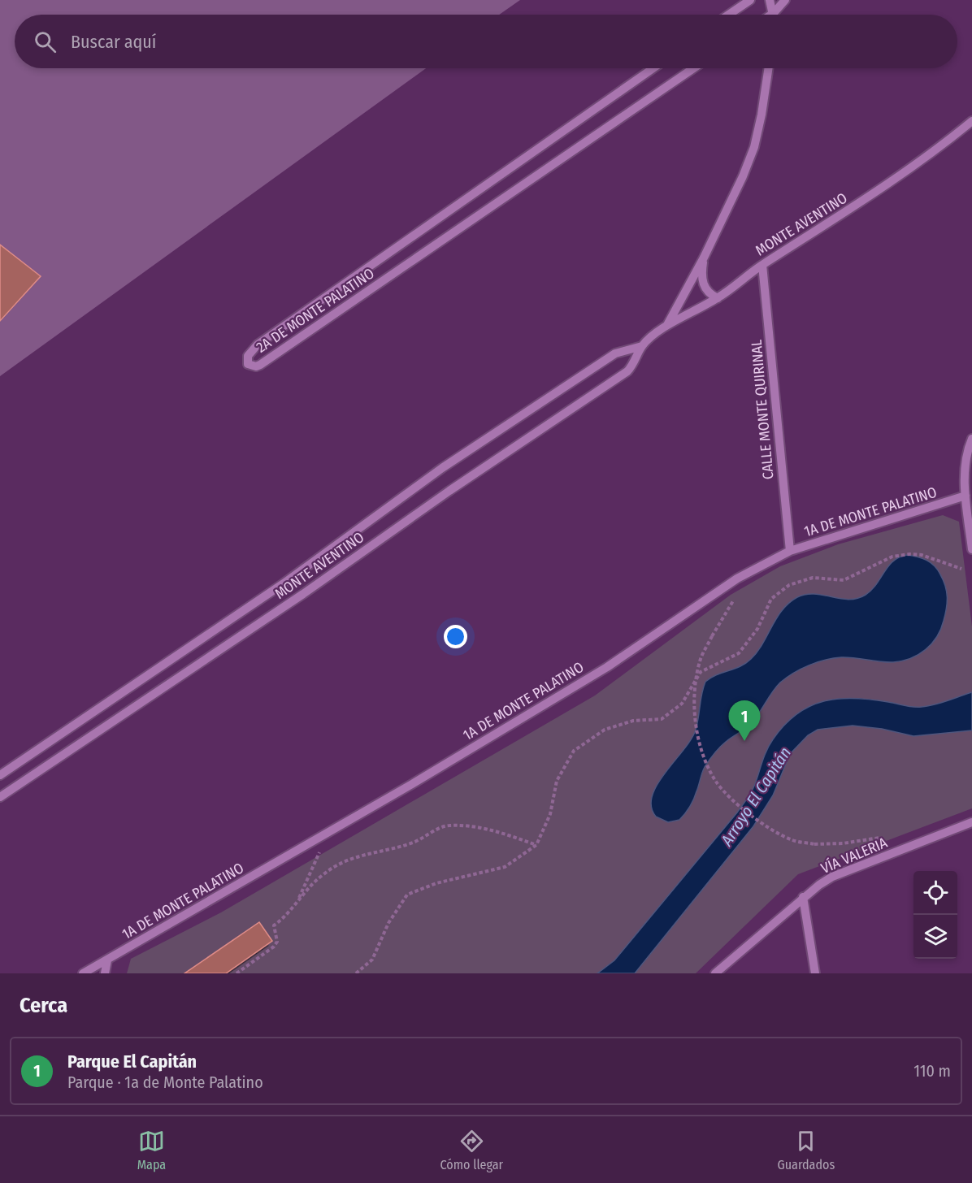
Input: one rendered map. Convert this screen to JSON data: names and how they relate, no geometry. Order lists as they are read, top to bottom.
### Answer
{
  "streets": {
    "street": [
      "MONTE AVENTINO",
      "2A DE MONTE PALATINO",
      "CALLE MONTE QUIRINAL",
      "1A DE MONTE PALATINO",
      "VÍA VALERIA"
    ]
  },
  "crossings": [
    ["MONTE AVENTINO", "CALLE MONTE QUIRINAL"],
    ["CALLE MONTE QUIRINAL", "1A DE MONTE PALATINO"]
  ],
  "water": ["Arroyo El Capitán"],
  "page": {
    "search": "Buscar aquí",
    "pins": "1",
    "heading": "Cerca",
    "list": [
      {
        "mark": "1",
        "name": "Parque El Capitán",
        "note": "Parque · 1a de Monte Palatino",
        "value": "110 m"
      }
    ],
    "nav": ["Mapa", "Cómo llegar", "Guardados"]
  }
}
